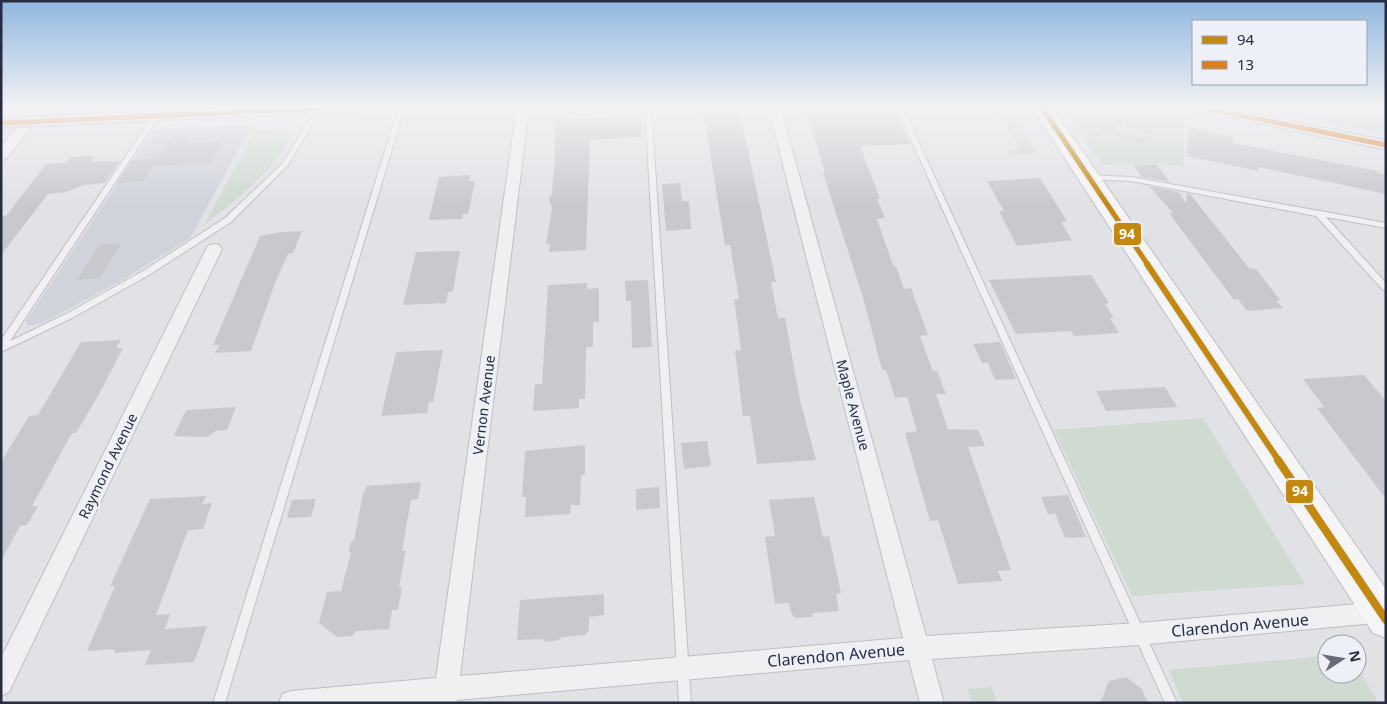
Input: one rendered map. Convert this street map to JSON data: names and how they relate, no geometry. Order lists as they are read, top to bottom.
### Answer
{
  "streets": {
    "street": [
      "Vernon Avenue",
      "Maple Avenue",
      "Raymond Avenue",
      "Clarendon Avenue"
    ]
  },
  "crossings": [
    ["Vernon Avenue", "Clarendon Avenue"],
    ["Maple Avenue", "Clarendon Avenue"]
  ],
  "lines": ["transit line 94", "transit line 13"],
  "legend": ["94", "13"],
  "north": "right"
}
